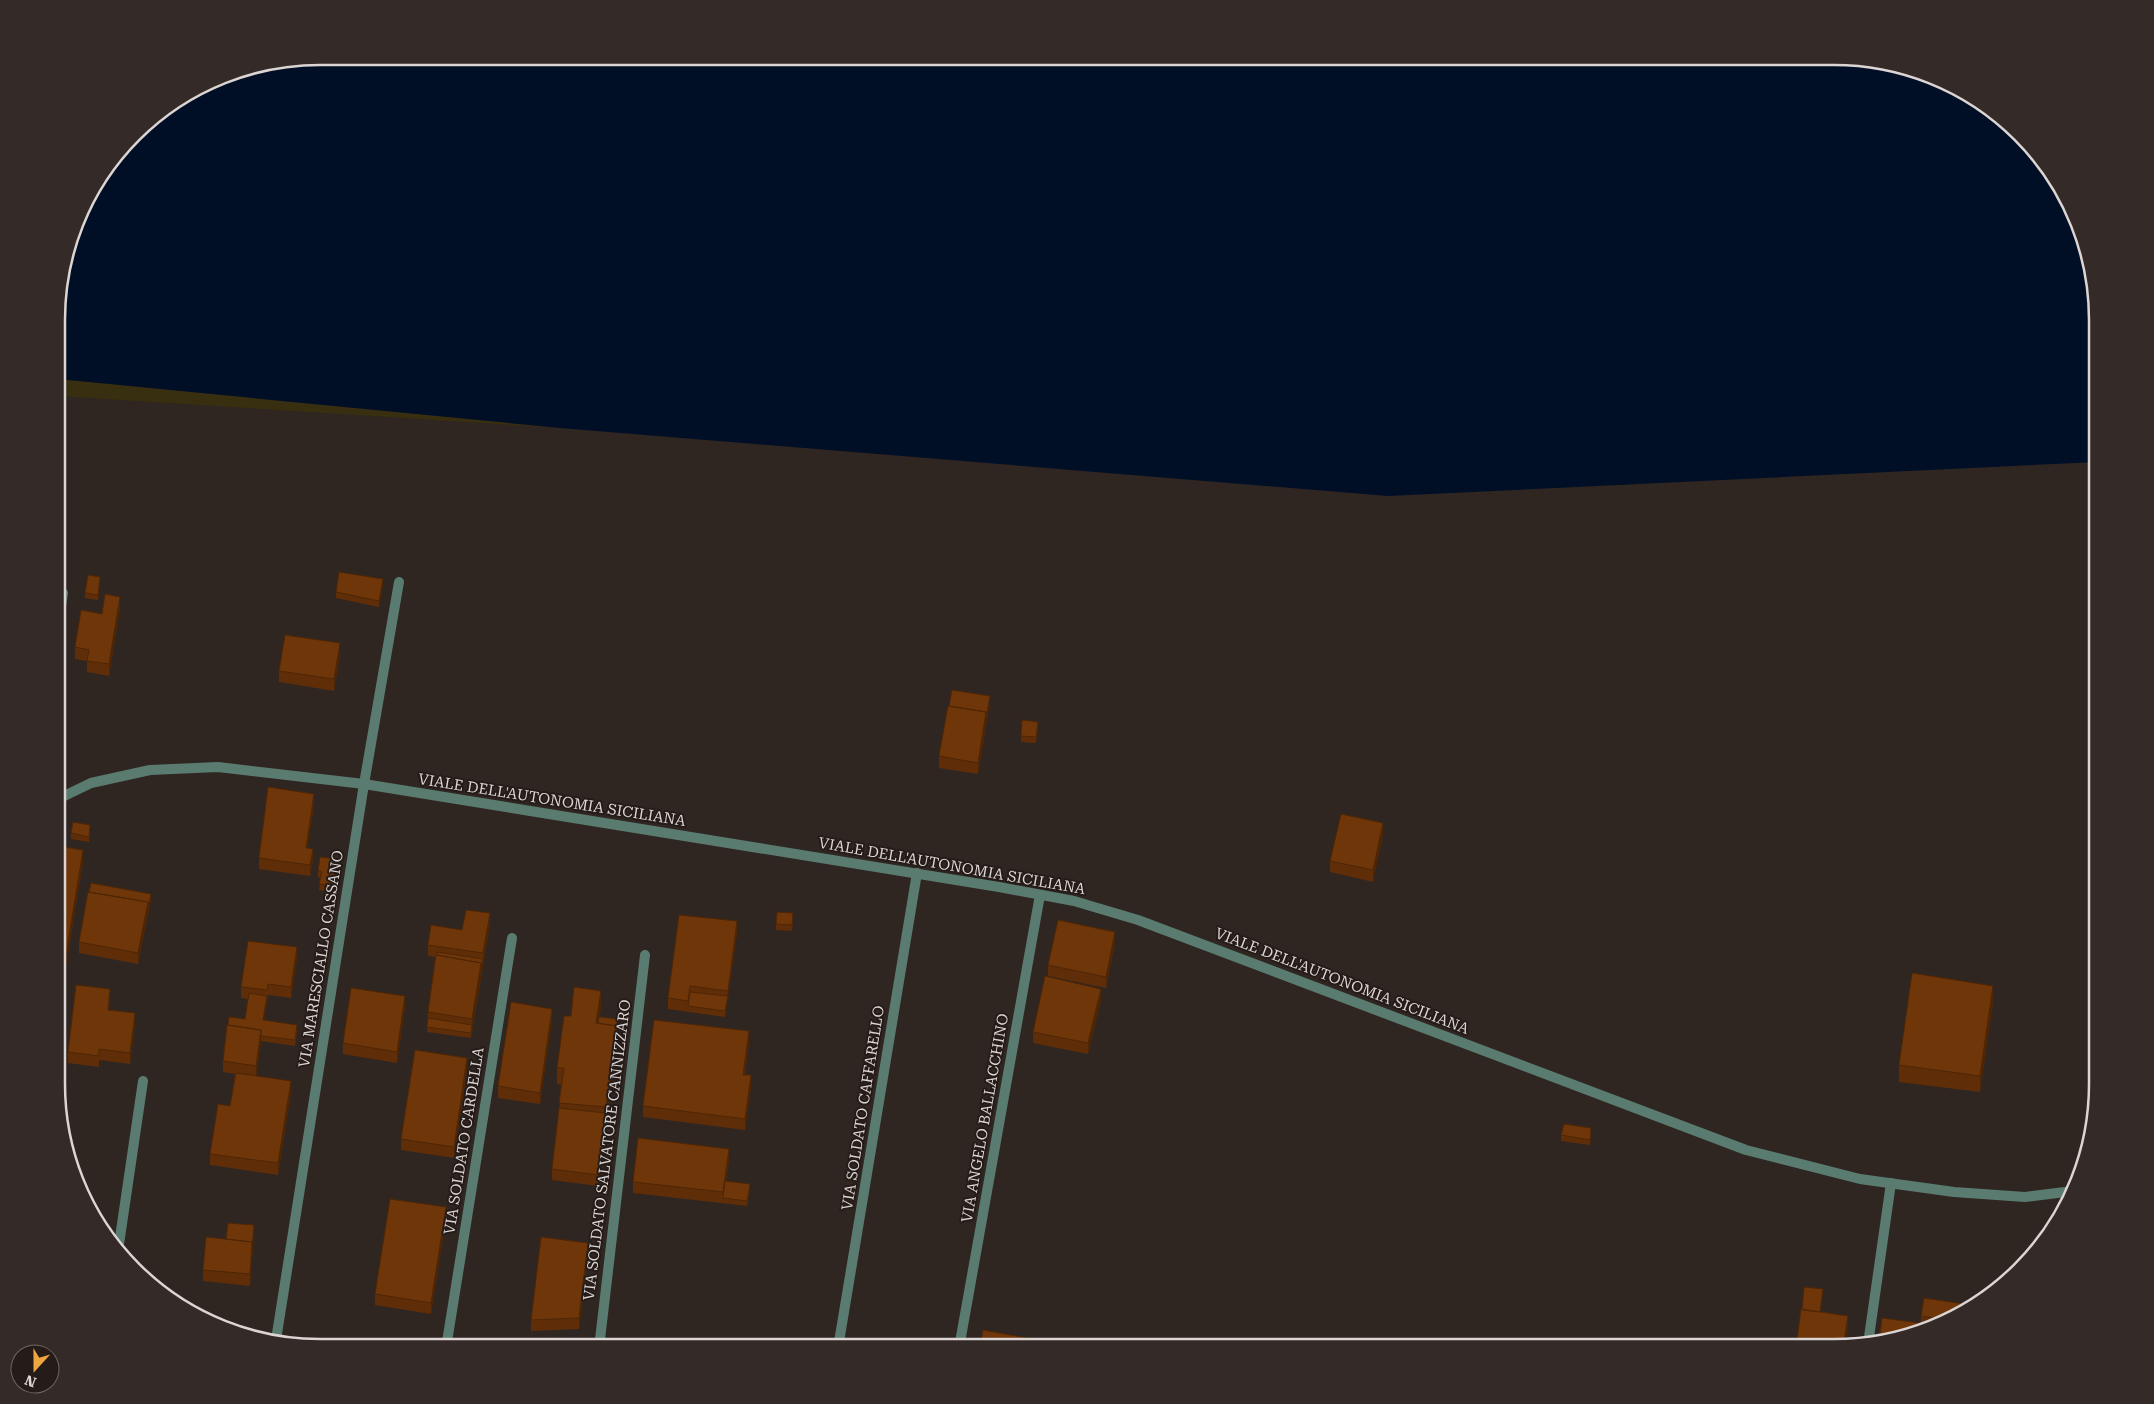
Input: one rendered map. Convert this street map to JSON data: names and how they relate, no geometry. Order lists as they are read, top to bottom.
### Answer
{
  "streets": {
    "street": [
      "VIALE DELL'AUTONOMIA SICILIANA",
      "VIA MARESCIALLO CASSANO",
      "VIA SOLDATO CAFFARELLO",
      "VIA ANGELO BALLACCHINO",
      "VIA SOLDATO CARDELLA",
      "VIA SOLDATO SALVATORE CANNIZZARO"
    ]
  },
  "crossings": [
    ["VIALE DELL'AUTONOMIA SICILIANA", "VIA MARESCIALLO CASSANO"],
    ["VIALE DELL'AUTONOMIA SICILIANA", "VIA SOLDATO CAFFARELLO"],
    ["VIALE DELL'AUTONOMIA SICILIANA", "VIA ANGELO BALLACCHINO"]
  ],
  "north": "bottom"
}
